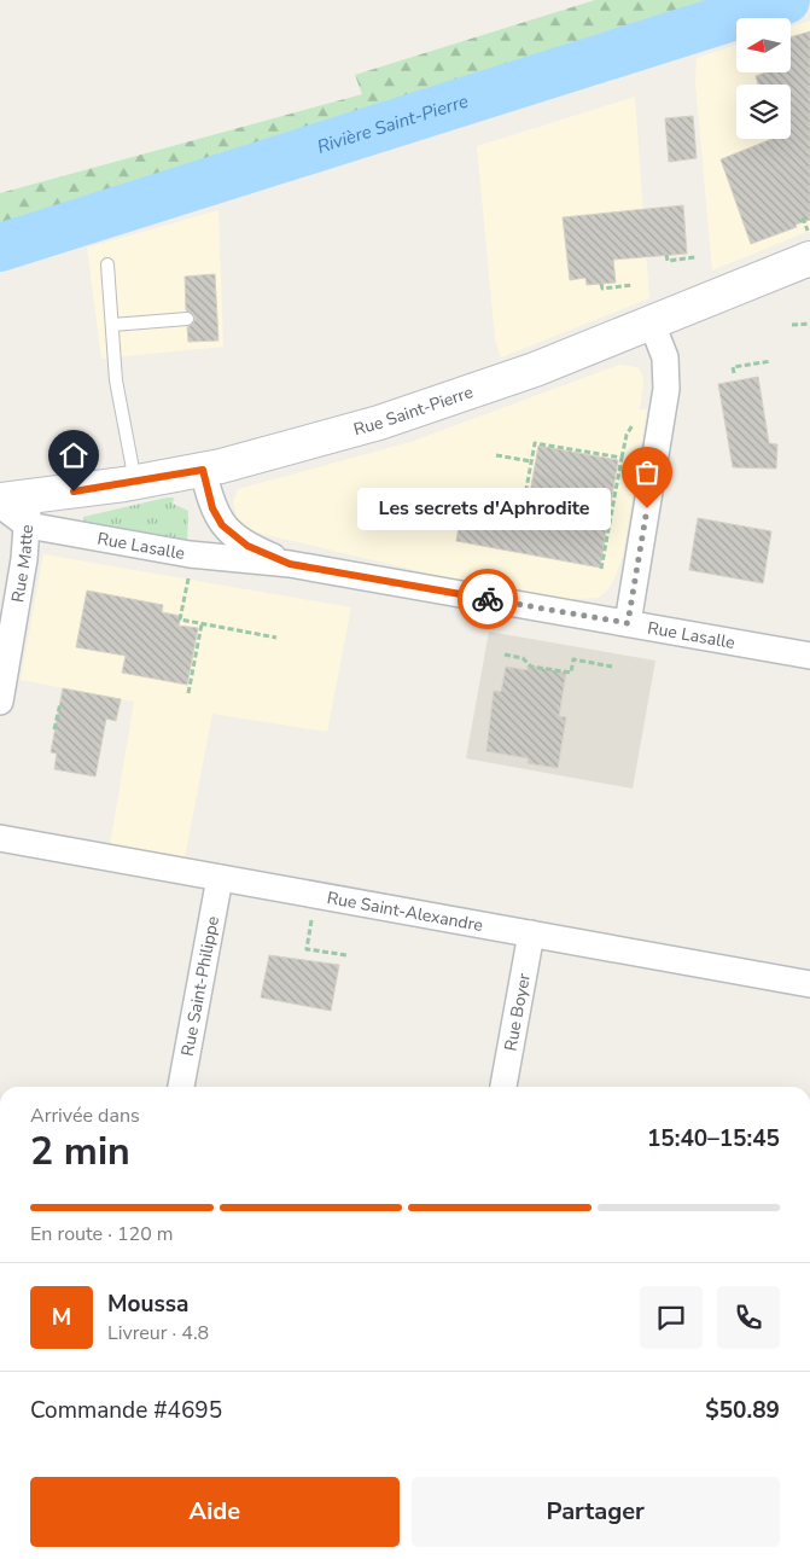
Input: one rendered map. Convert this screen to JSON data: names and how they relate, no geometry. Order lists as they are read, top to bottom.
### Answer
{
  "streets": {
    "main road": ["Rue Saint-Pierre"],
    "street": [
      "Rue Lasalle",
      "Rue Matte",
      "Rue Saint-Alexandre",
      "Rue Saint-Philippe",
      "Rue Boyer"
    ]
  },
  "crossings": [
    ["Rue Saint-Pierre", "Rue Lasalle"],
    ["Rue Saint-Pierre", "Rue Matte"],
    ["Rue Lasalle", "Rue Matte"],
    ["Rue Saint-Alexandre", "Rue Saint-Philippe"],
    ["Rue Saint-Alexandre", "Rue Boyer"]
  ],
  "water": ["Rivière Saint-Pierre"],
  "places": ["Les secrets d'Aphrodite"],
  "north": "left",
  "page": {
    "bubble": "Les secrets d'Aphrodite",
    "heading": ["2 min", "Arrivée dans", "15:40–15:45"],
    "panel": [
      "Moussa",
      "Livreur · 4.8",
      "Commande #4695",
      "$50.89"
    ],
    "bar": "En route · 120 m",
    "round": "M",
    "buttons": ["Aide", "Partager"]
  }
}
